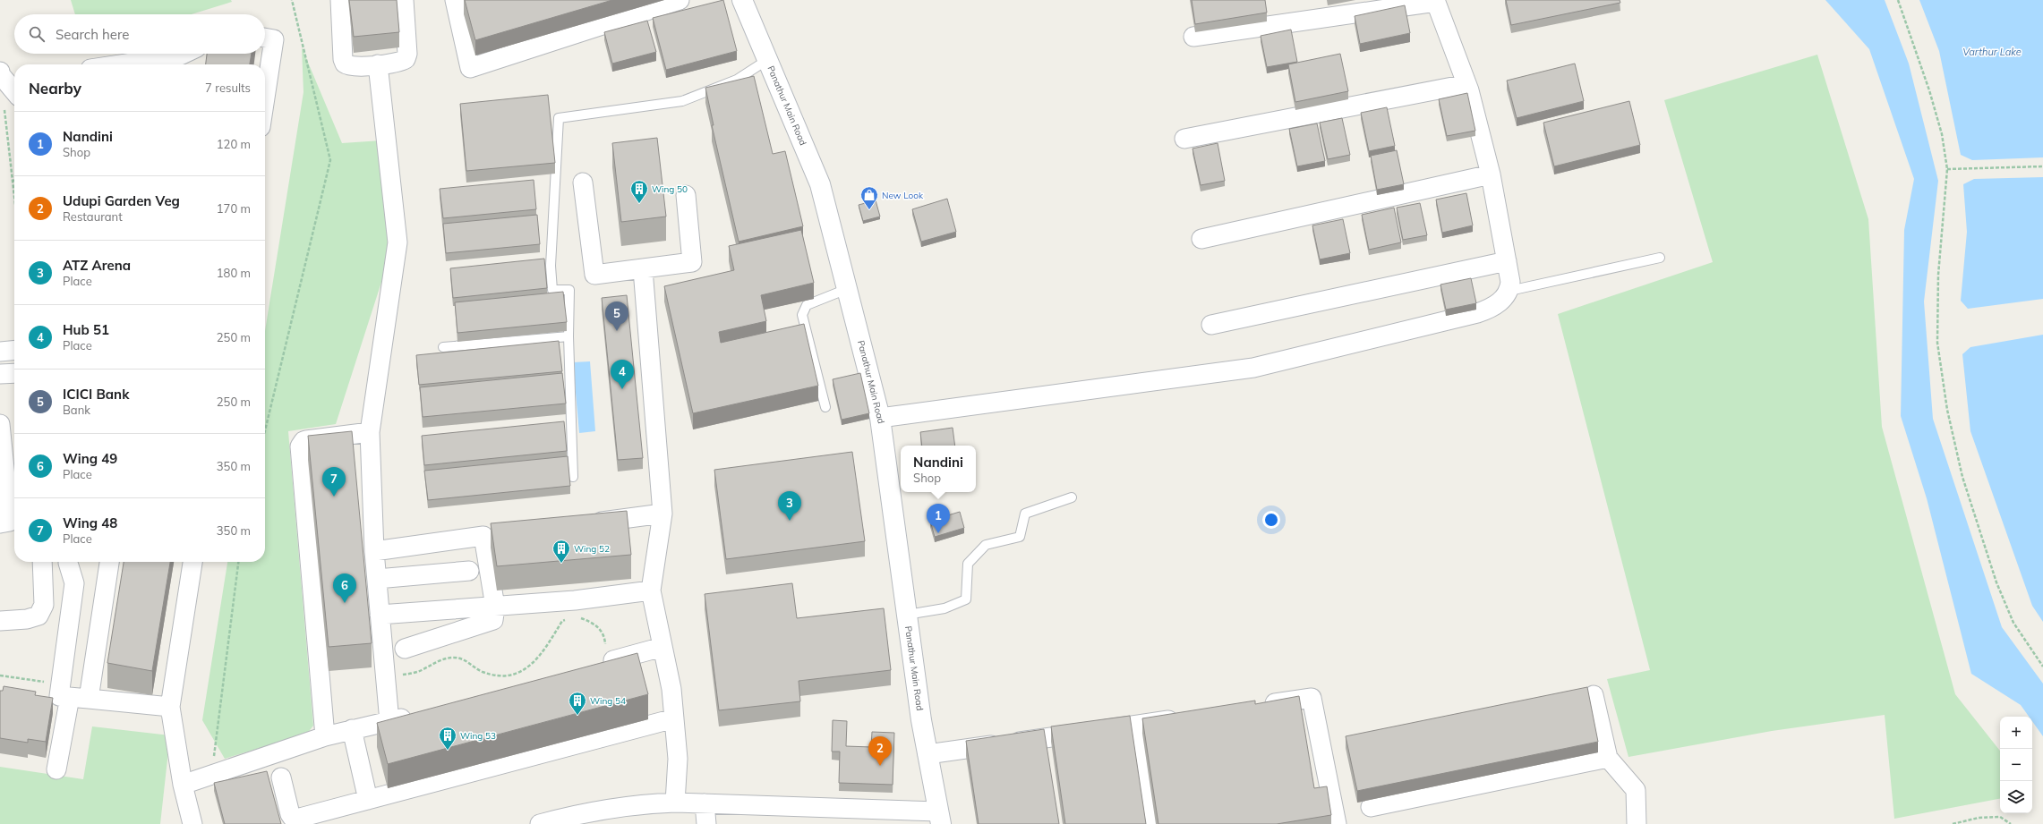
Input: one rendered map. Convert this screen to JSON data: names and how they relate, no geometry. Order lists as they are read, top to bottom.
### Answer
{
  "streets": {
    "street": ["Panathur Main Road"]
  },
  "water": ["Varthur Lake"],
  "places": {
    "building": [
      "Wing 50",
      "Wing 52",
      "Wing 54",
      "Wing 53"
    ],
    "shop": ["New Look"]
  },
  "page": {
    "search": "Search here",
    "heading": ["Nearby", "7 results"],
    "list": [
      {
        "mark": "1",
        "name": "Nandini",
        "note": "Shop",
        "value": "120 m"
      },
      {
        "mark": "2",
        "name": "Udupi Garden Veg",
        "note": "Restaurant",
        "value": "170 m"
      },
      {
        "mark": "3",
        "name": "ATZ Arena",
        "note": "Place",
        "value": "180 m"
      },
      {
        "mark": "4",
        "name": "Hub 51",
        "note": "Place",
        "value": "250 m"
      },
      {
        "mark": "5",
        "name": "ICICI Bank",
        "note": "Bank",
        "value": "250 m"
      },
      {
        "mark": "6",
        "name": "Wing 49",
        "note": "Place",
        "value": "350 m"
      },
      {
        "mark": "7",
        "name": "Wing 48",
        "note": "Place",
        "value": "350 m"
      }
    ],
    "pins": [
      "5",
      "4",
      "7",
      "3",
      "1",
      "6",
      "2"
    ],
    "popup": ["Nandini", "Shop"],
    "map_buttons": ["+", "−"]
  }
}
